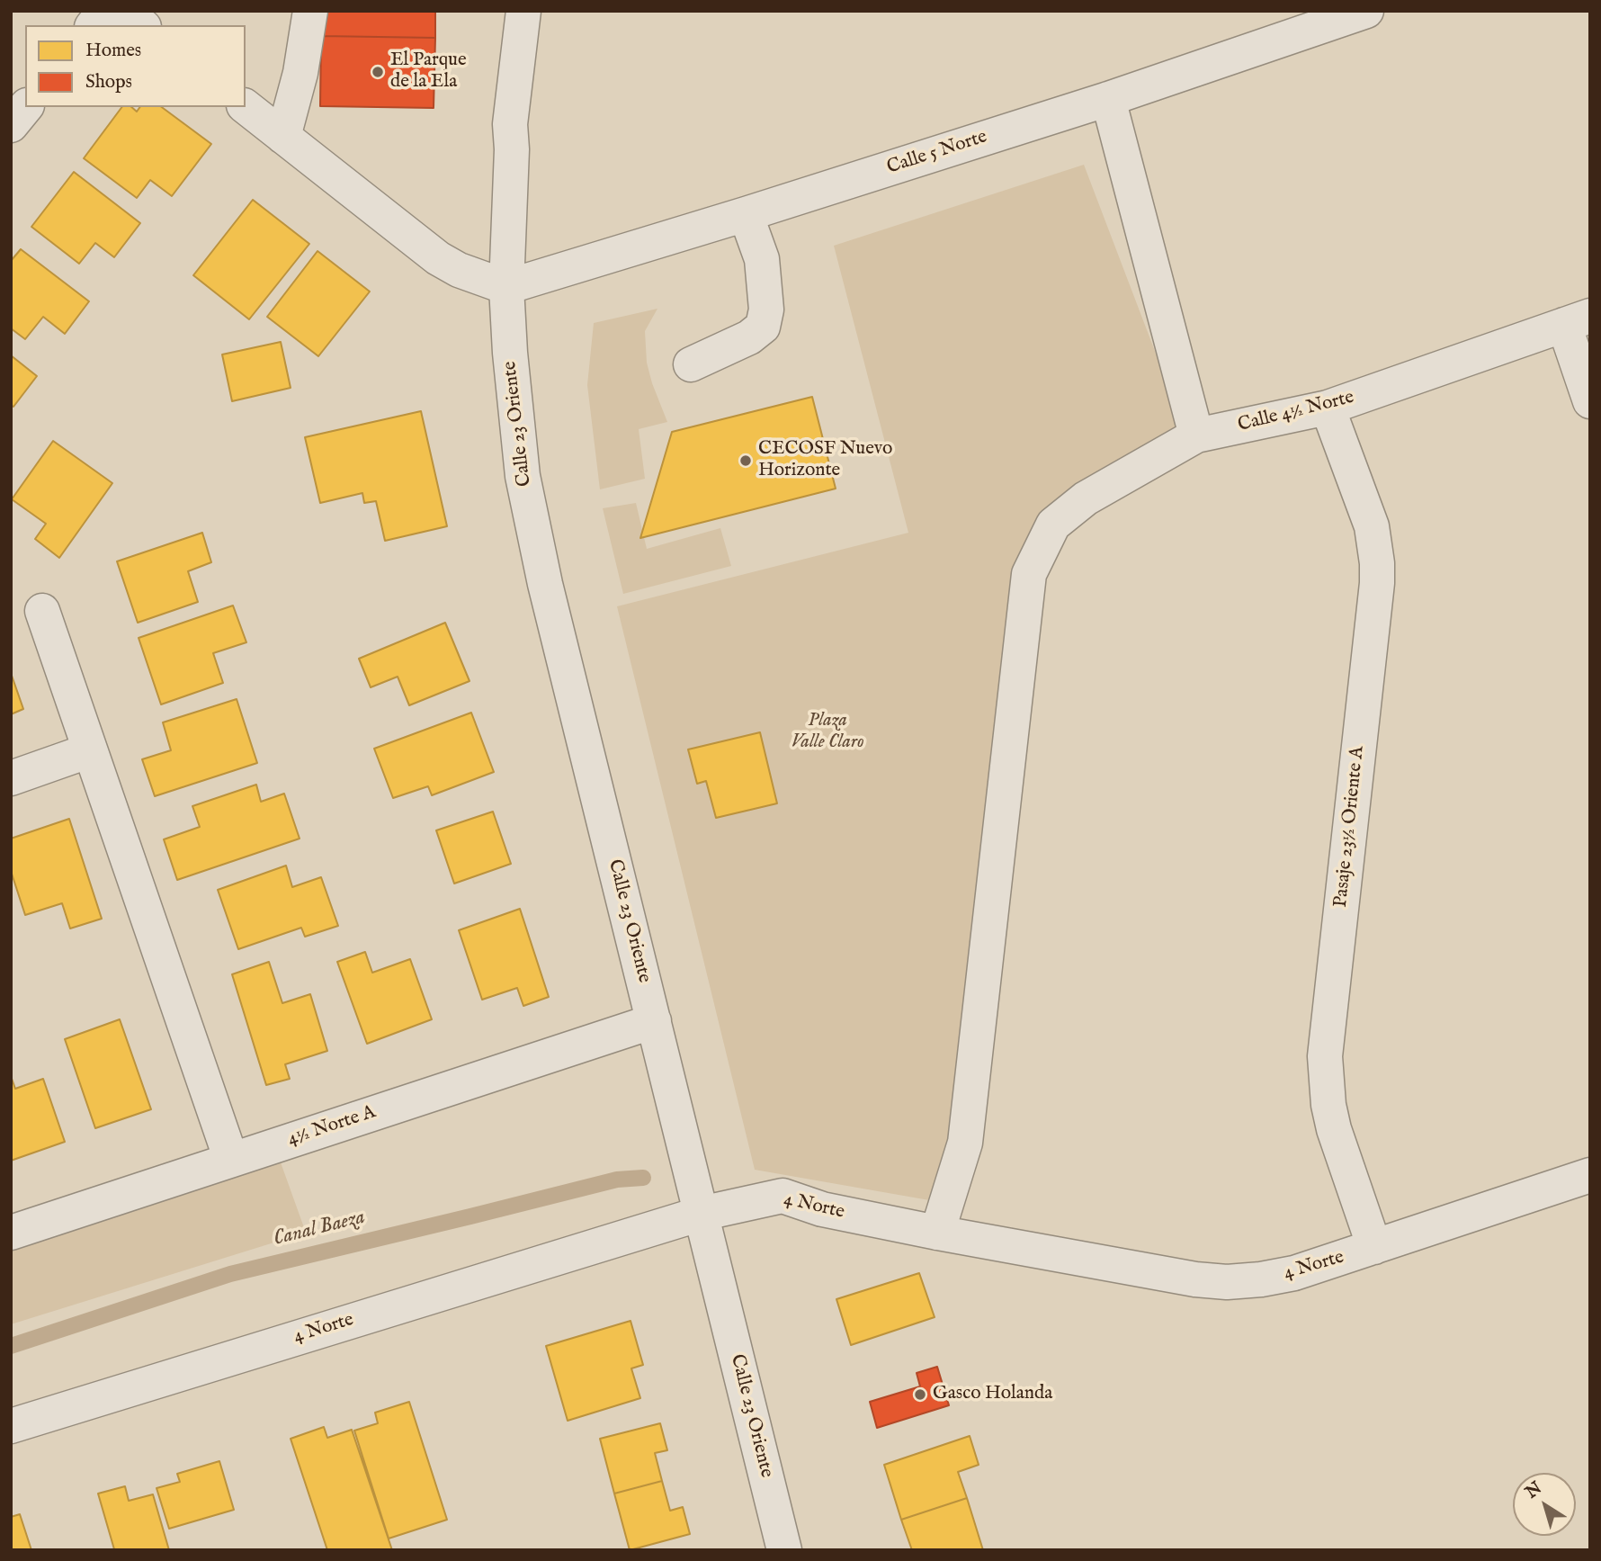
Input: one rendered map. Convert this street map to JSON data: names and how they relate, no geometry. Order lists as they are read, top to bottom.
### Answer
{
  "streets": {
    "street": [
      "Calle 5 Norte",
      "Calle 4½ Norte",
      "Calle 23 Oriente",
      "Pasaje 23½ Oriente A",
      "4½ Norte A",
      "4 Norte"
    ]
  },
  "crossings": [
    ["Calle 5 Norte", "Calle 23 Oriente"],
    ["Calle 4½ Norte", "Pasaje 23½ Oriente A"],
    ["Calle 4½ Norte", "4 Norte"],
    ["Calle 23 Oriente", "4½ Norte A"],
    ["Calle 23 Oriente", "4 Norte"],
    ["Pasaje 23½ Oriente A", "4 Norte"]
  ],
  "water": ["Canal Baeza"],
  "parks": ["Plaza Valle Claro"],
  "places": ["El Parque de la Ela", "CECOSF Nuevo Horizonte", "Gasco Holanda"],
  "legend": ["Homes", "Shops"],
  "north": "top left"
}
